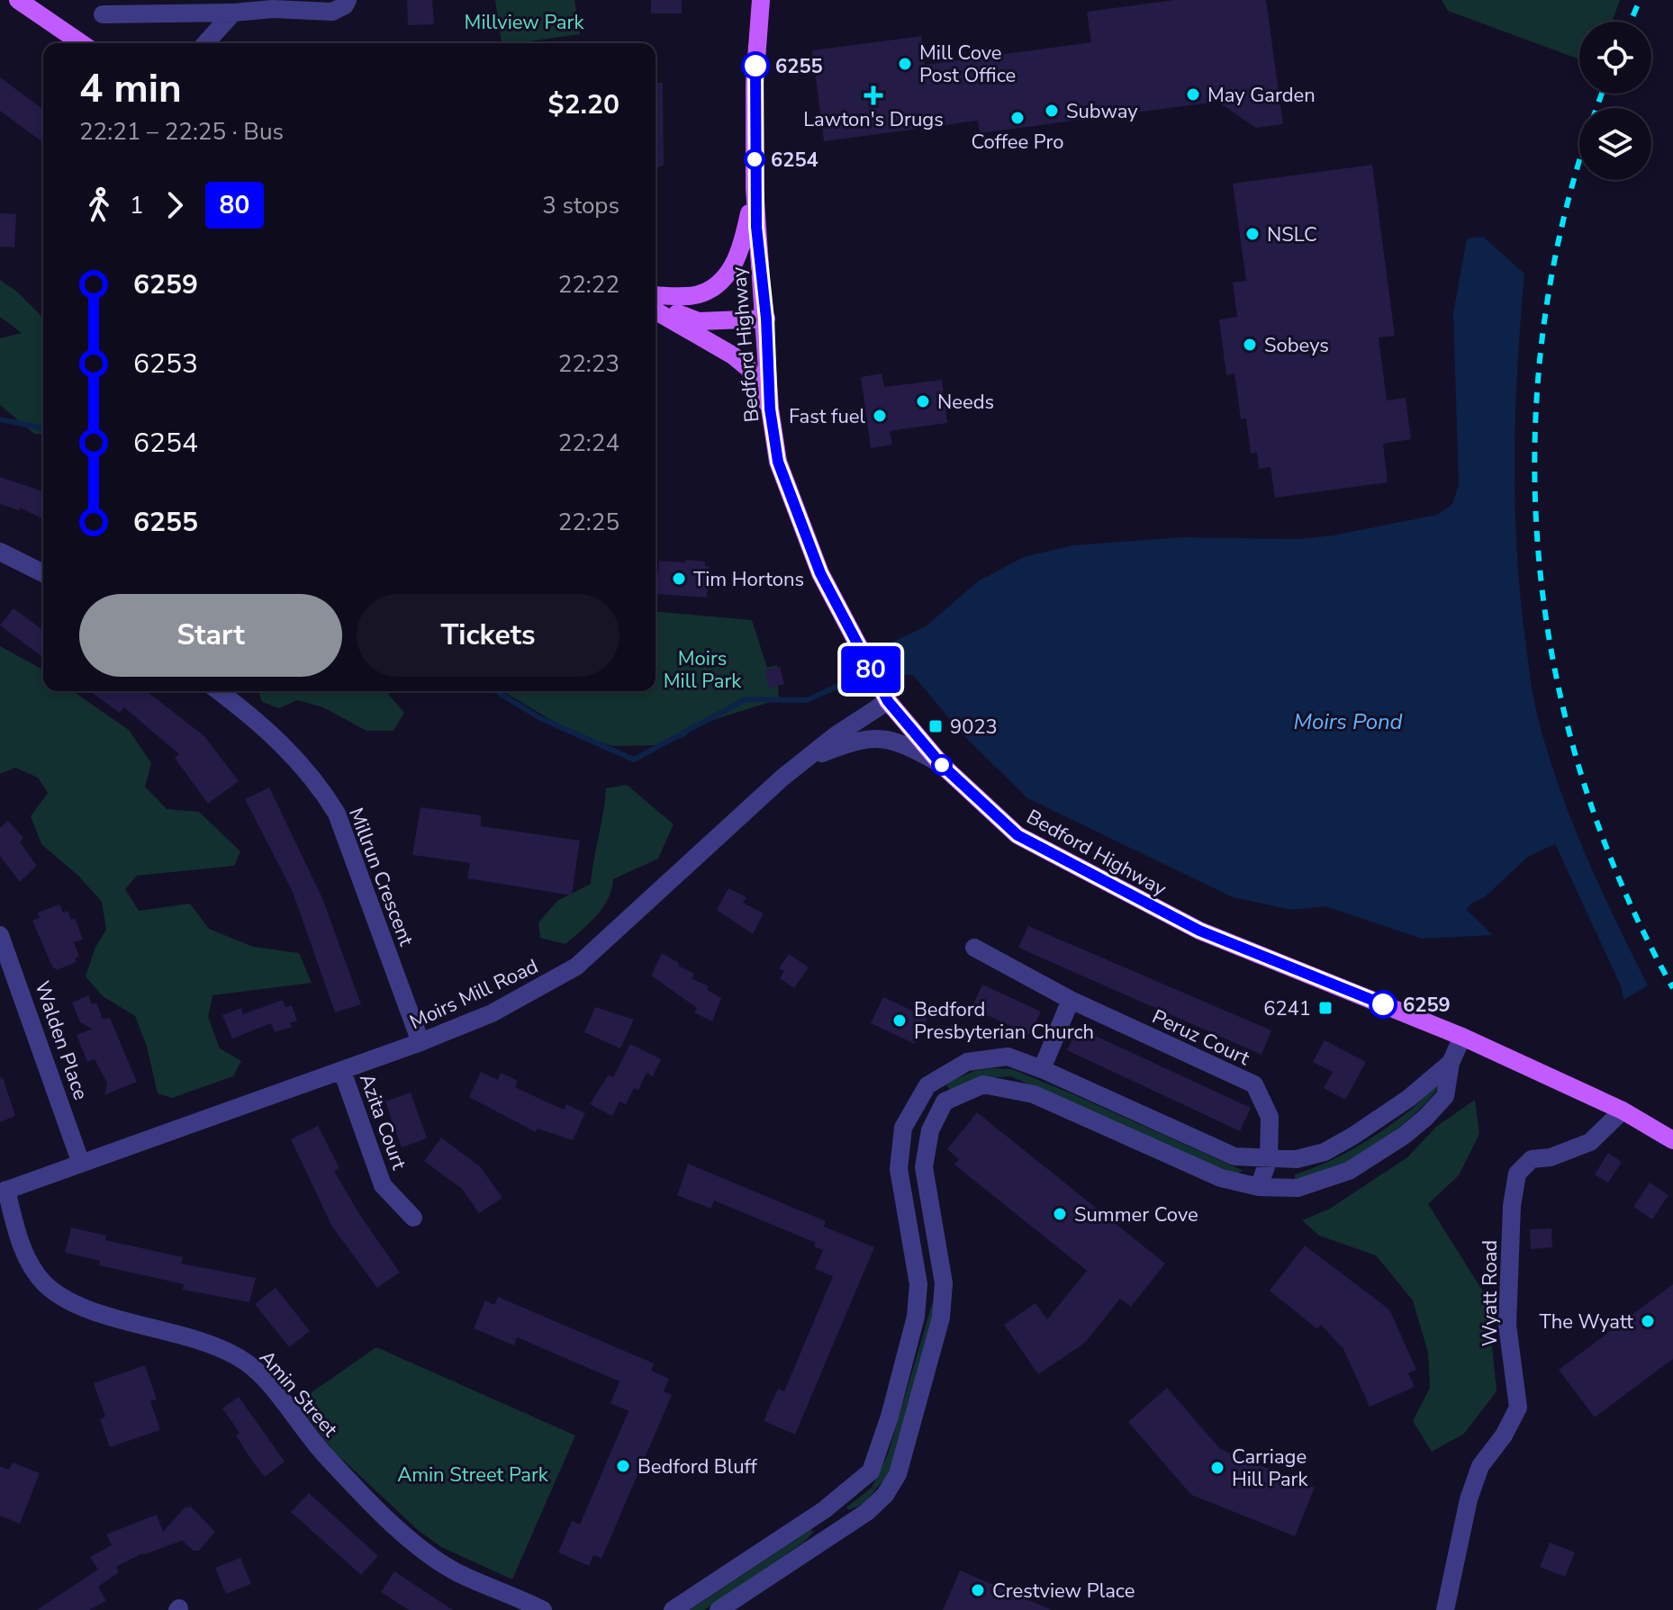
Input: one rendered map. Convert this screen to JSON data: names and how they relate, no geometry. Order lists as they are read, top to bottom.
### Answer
{
  "streets": {
    "main road": ["Bedford Highway"],
    "street": [
      "Millrun Crescent",
      "Moirs Mill Road",
      "Peruz Court",
      "Walden Place",
      "Azita Court",
      "Wyatt Road",
      "Amin Street"
    ]
  },
  "crossings": [
    ["Bedford Highway", "Moirs Mill Road"],
    ["Bedford Highway", "Wyatt Road"],
    ["Millrun Crescent", "Moirs Mill Road"],
    ["Moirs Mill Road", "Walden Place"],
    ["Moirs Mill Road", "Azita Court"],
    ["Moirs Mill Road", "Amin Street"]
  ],
  "water": ["Moirs Pond"],
  "parks": ["Millview Park", "Moirs Mill Park", "Amin Street Park"],
  "places": {
    "other": [
      "Mill Cove Post Office",
      "6255",
      "May Garden",
      "Subway",
      "Coffee Pro",
      "6254",
      "NSLC",
      "Sobeys",
      "Needs",
      "Fast fuel",
      "Tim Hortons",
      "6259",
      "Bedford Presbyterian Church",
      "Summer Cove",
      "The Wyatt",
      "Bedford Bluff",
      "Carriage Hill Park",
      "Crestview Place"
    ],
    "health": ["Lawton's Drugs"],
    "transit": ["9023", "6241"]
  },
  "lines": ["bus line 80"],
  "page": {
    "on_map": "80",
    "heading": ["4 min", "22:21 – 22:25 · Bus", "$2.20"],
    "legs": ["1", "80", "3 stops"],
    "list": [
      {
        "name": "6259",
        "value": "22:22"
      },
      {
        "name": "6253",
        "value": "22:23"
      },
      {
        "name": "6254",
        "value": "22:24"
      },
      {
        "name": "6255",
        "value": "22:25"
      }
    ],
    "buttons": ["Start", "Tickets"]
  }
}
